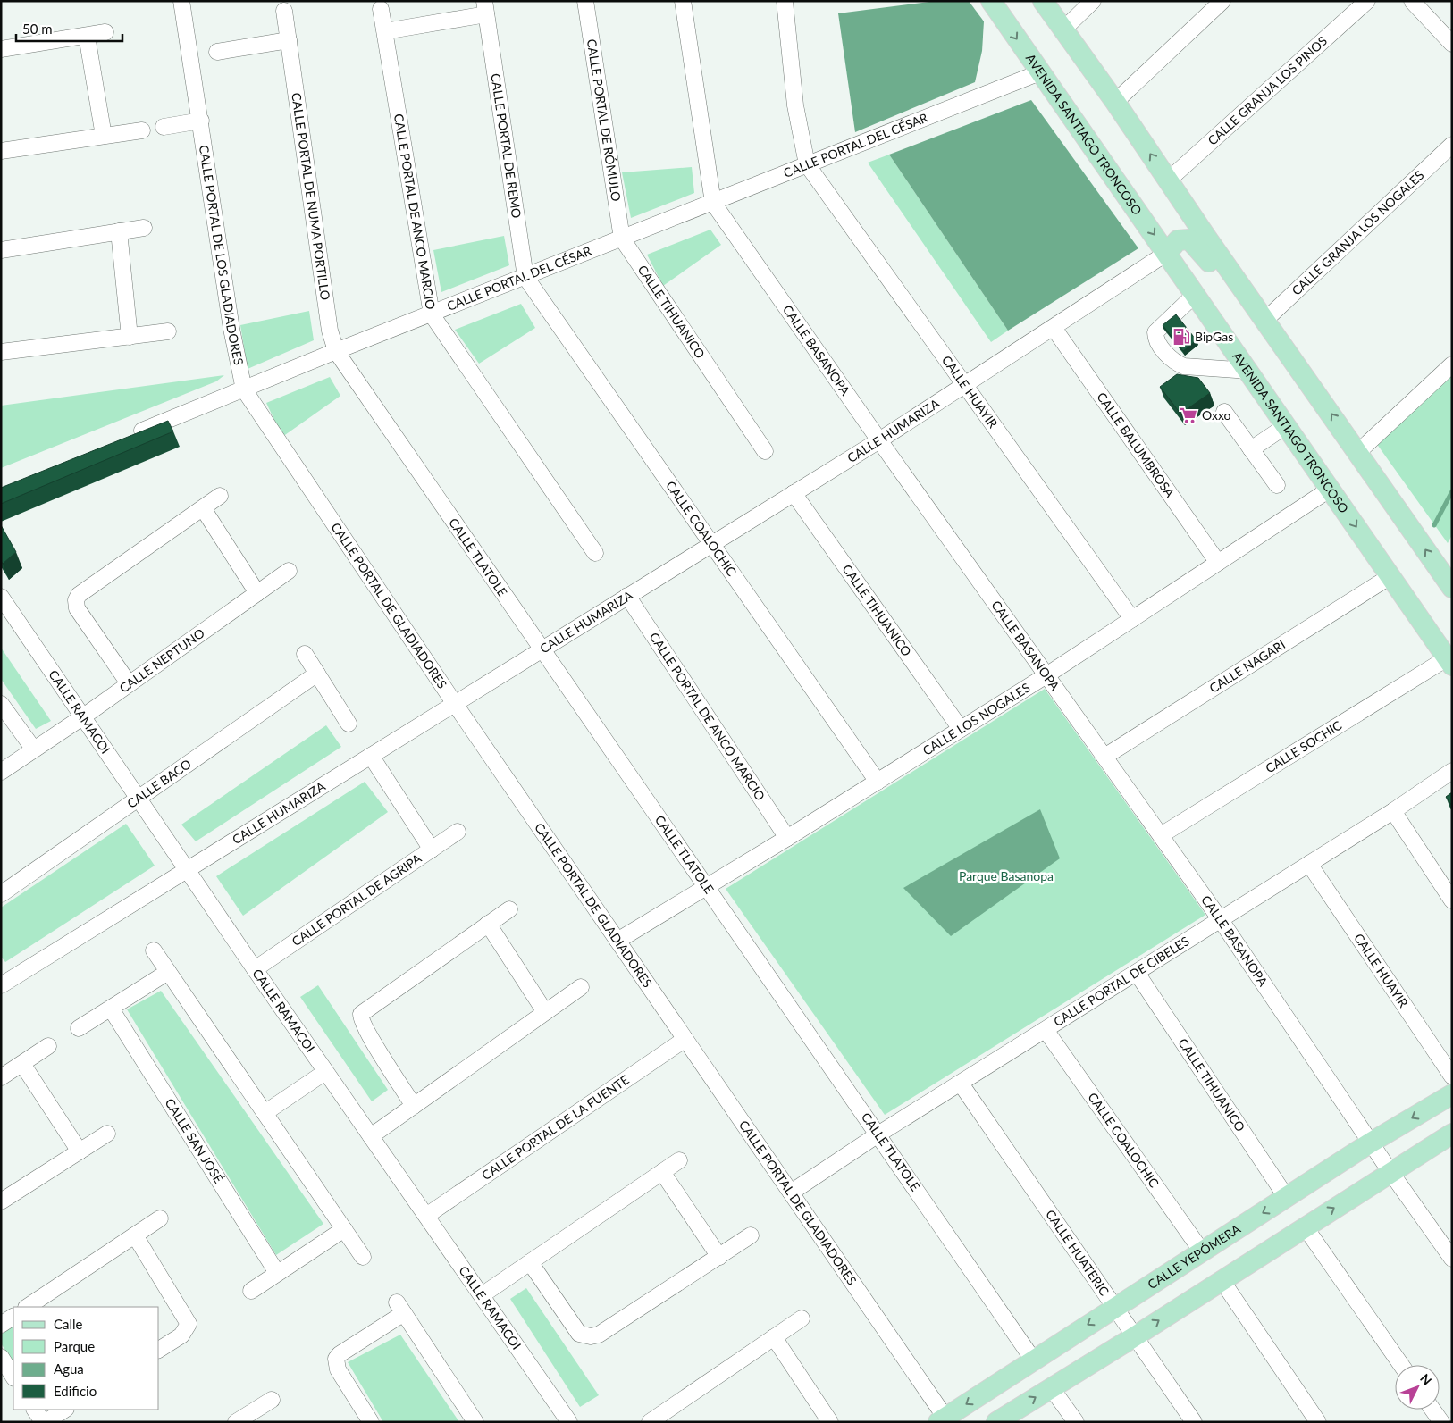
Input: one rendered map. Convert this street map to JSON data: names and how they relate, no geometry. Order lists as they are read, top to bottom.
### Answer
{
  "streets": {
    "main road": ["AVENIDA SANTIAGO TRONCOSO", "CALLE YEPÓMERA"],
    "street": [
      "CALLE GRANJA LOS PINOS",
      "CALLE PORTAL DE RÓMULO",
      "CALLE PORTAL DE REMO",
      "CALLE PORTAL DEL CÉSAR",
      "CALLE PORTAL DE NUMA PORTILLO",
      "CALLE PORTAL DE ANCO MARCIO",
      "CALLE GRANJA LOS NOGALES",
      "CALLE PORTAL DE LOS GLADIADORES",
      "CALLE TIHUANICO",
      "CALLE BASANOPA",
      "CALLE HUAYIR",
      "CALLE HUMARIZA",
      "CALLE BALUMBROSA",
      "CALLE COALOCHIC",
      "CALLE TLATOLE",
      "CALLE PORTAL DE GLADIADORES",
      "CALLE NEPTUNO",
      "CALLE NAGARI",
      "CALLE RAMACOI",
      "CALLE LOS NOGALES",
      "CALLE SOCHIC",
      "CALLE BACO",
      "CALLE PORTAL DE AGRIPA",
      "CALLE PORTAL DE CIBELES",
      "CALLE PORTAL DE LA FUENTE",
      "CALLE SAN JOSÉ",
      "CALLE HUATERIC"
    ]
  },
  "crossings": [
    ["CALLE PORTAL DE RÓMULO", "CALLE PORTAL DEL CÉSAR"],
    ["CALLE PORTAL DE RÓMULO", "CALLE TIHUANICO"],
    ["AVENIDA SANTIAGO TRONCOSO", "CALLE PORTAL DEL CÉSAR"],
    ["AVENIDA SANTIAGO TRONCOSO", "CALLE HUMARIZA"],
    ["AVENIDA SANTIAGO TRONCOSO", "CALLE NAGARI"],
    ["AVENIDA SANTIAGO TRONCOSO", "CALLE LOS NOGALES"],
    ["AVENIDA SANTIAGO TRONCOSO", "CALLE SOCHIC"],
    ["CALLE PORTAL DE REMO", "CALLE PORTAL DEL CÉSAR"],
    ["CALLE PORTAL DE REMO", "CALLE PORTAL DE ANCO MARCIO"],
    ["CALLE PORTAL DE REMO", "CALLE COALOCHIC"],
    ["CALLE PORTAL DEL CÉSAR", "CALLE PORTAL DE NUMA PORTILLO"],
    ["CALLE PORTAL DEL CÉSAR", "CALLE PORTAL DE ANCO MARCIO"],
    ["CALLE PORTAL DEL CÉSAR", "CALLE PORTAL DE LOS GLADIADORES"],
    ["CALLE PORTAL DEL CÉSAR", "CALLE TIHUANICO"],
    ["CALLE PORTAL DEL CÉSAR", "CALLE BASANOPA"],
    ["CALLE PORTAL DEL CÉSAR", "CALLE HUAYIR"],
    ["CALLE PORTAL DEL CÉSAR", "CALLE COALOCHIC"],
    ["CALLE PORTAL DEL CÉSAR", "CALLE TLATOLE"],
    ["CALLE PORTAL DEL CÉSAR", "CALLE PORTAL DE GLADIADORES"],
    ["CALLE PORTAL DE NUMA PORTILLO", "CALLE TLATOLE"],
    ["CALLE PORTAL DE ANCO MARCIO", "CALLE HUMARIZA"],
    ["CALLE PORTAL DE ANCO MARCIO", "CALLE LOS NOGALES"],
    ["CALLE PORTAL DE LOS GLADIADORES", "CALLE PORTAL DE GLADIADORES"],
    ["CALLE TIHUANICO", "CALLE HUMARIZA"],
    ["CALLE TIHUANICO", "CALLE LOS NOGALES"],
    ["CALLE TIHUANICO", "CALLE PORTAL DE CIBELES"],
    ["CALLE TIHUANICO", "CALLE YEPÓMERA"],
    ["CALLE BASANOPA", "CALLE HUMARIZA"],
    ["CALLE BASANOPA", "CALLE NAGARI"],
    ["CALLE BASANOPA", "CALLE LOS NOGALES"],
    ["CALLE BASANOPA", "CALLE SOCHIC"],
    ["CALLE BASANOPA", "CALLE PORTAL DE CIBELES"],
    ["CALLE BASANOPA", "CALLE YEPÓMERA"],
    ["CALLE HUAYIR", "CALLE HUMARIZA"],
    ["CALLE HUAYIR", "CALLE LOS NOGALES"],
    ["CALLE HUAYIR", "CALLE PORTAL DE CIBELES"],
    ["CALLE HUMARIZA", "CALLE BALUMBROSA"],
    ["CALLE HUMARIZA", "CALLE COALOCHIC"],
    ["CALLE HUMARIZA", "CALLE TLATOLE"],
    ["CALLE HUMARIZA", "CALLE PORTAL DE GLADIADORES"],
    ["CALLE HUMARIZA", "CALLE RAMACOI"],
    ["CALLE BALUMBROSA", "CALLE LOS NOGALES"],
    ["CALLE COALOCHIC", "CALLE LOS NOGALES"],
    ["CALLE COALOCHIC", "CALLE PORTAL DE CIBELES"],
    ["CALLE COALOCHIC", "CALLE YEPÓMERA"],
    ["CALLE TLATOLE", "CALLE LOS NOGALES"],
    ["CALLE TLATOLE", "CALLE PORTAL DE CIBELES"],
    ["CALLE TLATOLE", "CALLE YEPÓMERA"],
    ["CALLE PORTAL DE GLADIADORES", "CALLE LOS NOGALES"],
    ["CALLE PORTAL DE GLADIADORES", "CALLE PORTAL DE CIBELES"],
    ["CALLE PORTAL DE GLADIADORES", "CALLE PORTAL DE LA FUENTE"],
    ["CALLE PORTAL DE GLADIADORES", "CALLE YEPÓMERA"],
    ["CALLE NEPTUNO", "CALLE RAMACOI"],
    ["CALLE RAMACOI", "CALLE BACO"],
    ["CALLE RAMACOI", "CALLE PORTAL DE AGRIPA"],
    ["CALLE RAMACOI", "CALLE PORTAL DE LA FUENTE"],
    ["CALLE PORTAL DE CIBELES", "CALLE HUATERIC"],
    ["CALLE HUATERIC", "CALLE YEPÓMERA"]
  ],
  "parks": ["Parque Basanopa"],
  "places": {
    "fuel station": ["BipGas"],
    "supermarket": ["Oxxo"]
  },
  "legend": [
    "Calle",
    "Parque",
    "Agua",
    "Edificio"
  ],
  "scale_bar": "50 m",
  "north": "top right"
}
